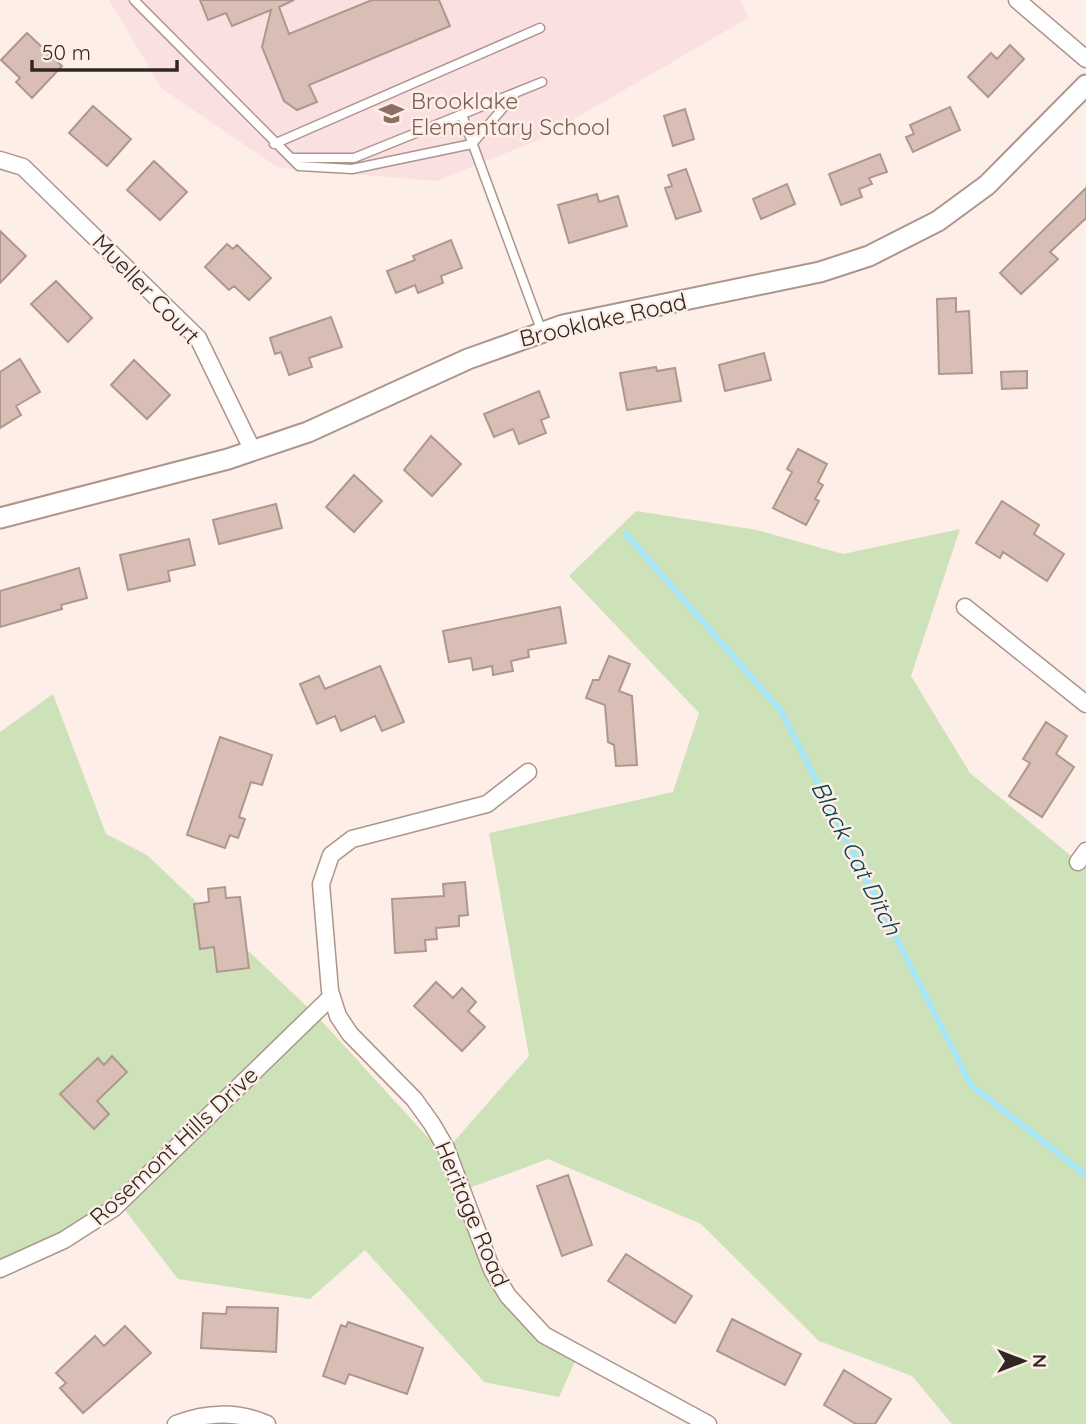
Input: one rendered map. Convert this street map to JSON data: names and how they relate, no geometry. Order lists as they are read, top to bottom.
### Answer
{
  "streets": {
    "street": [
      "Mueller Court",
      "Brooklake Road",
      "Rosemont Hills Drive",
      "Heritage Road"
    ]
  },
  "crossings": [
    ["Mueller Court", "Brooklake Road"],
    ["Rosemont Hills Drive", "Heritage Road"]
  ],
  "water": ["Black Cat Ditch"],
  "places": {
    "school or university": ["Brooklake Elementary School"]
  },
  "scale_bar": "50 m",
  "north": "right"
}
